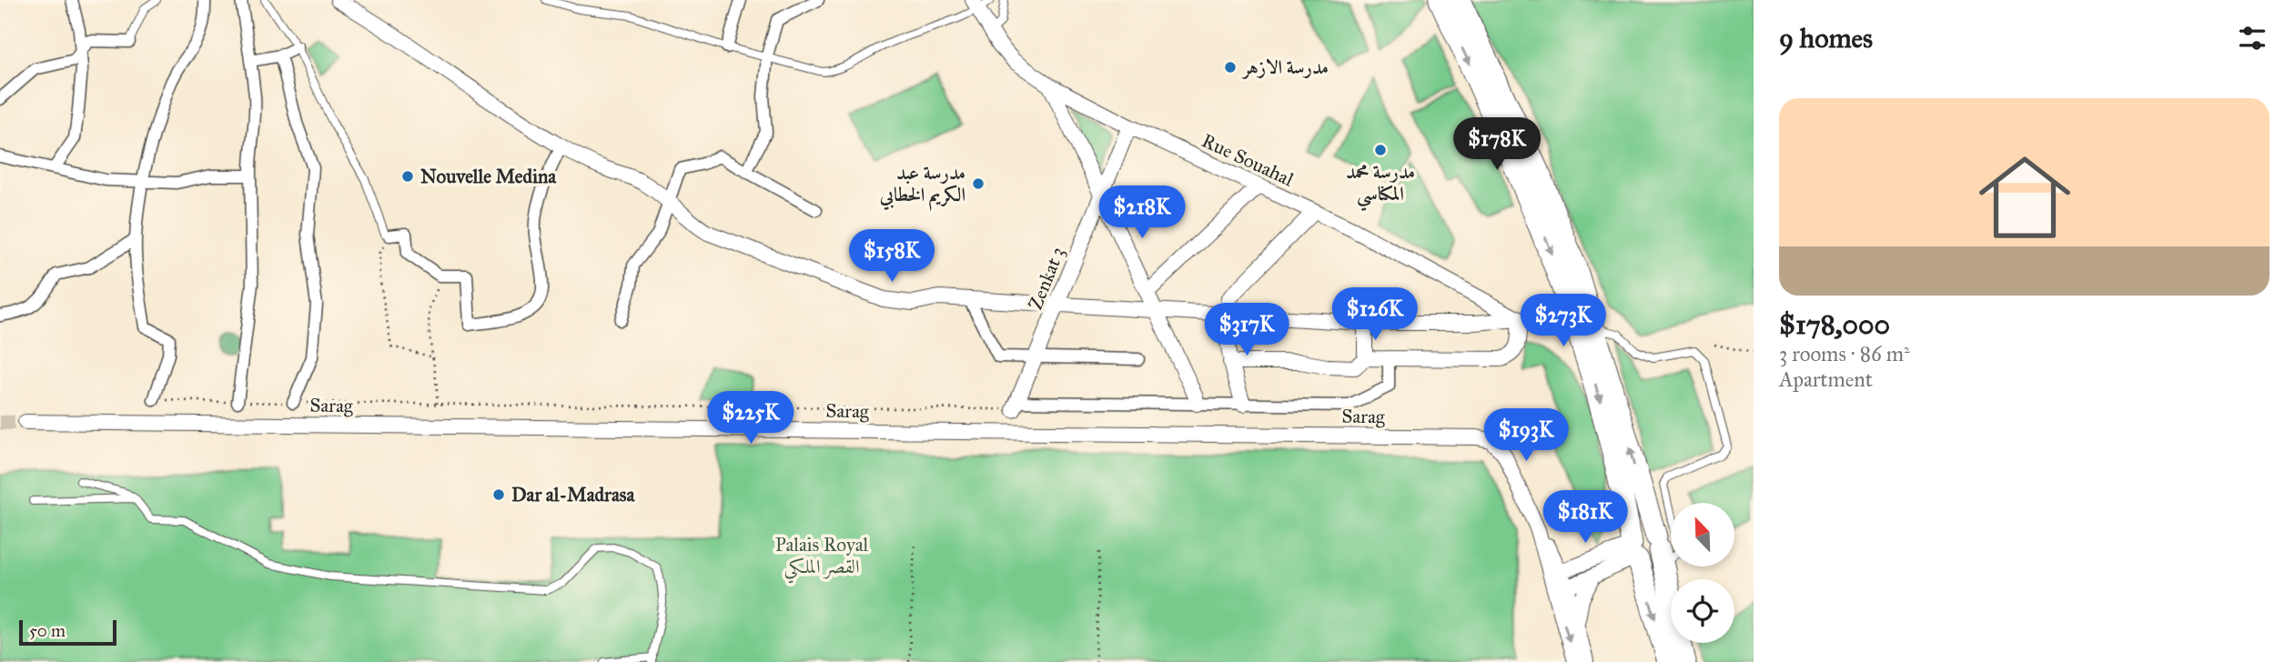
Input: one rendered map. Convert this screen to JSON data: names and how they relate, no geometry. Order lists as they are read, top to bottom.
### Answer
{
  "streets": {
    "street": ["Rue Souahal", "Zenkat 3", "Sarag"]
  },
  "crossings": [
    ["Rue Souahal", "Zenkat 3"]
  ],
  "parks": ["Palais Royal القصر الملكي"],
  "places": [
    "مدرسة الازهر",
    "مدرسة محمد المكناسي",
    "Nouvelle Medina",
    "مدرسة عبد الكريم الخطابي",
    "Dar al-Madrasa"
  ],
  "scale_bar": "50 m",
  "north": "top left",
  "page": {
    "heading": "9 homes",
    "list": [
      {
        "name": "$178,000",
        "note": "3 rooms · 86 m² · Apartment"
      }
    ],
    "price": [
      "$178K",
      "$218K",
      "$158K",
      "$126K",
      "$273K",
      "$317K",
      "$225K",
      "$193K",
      "$181K"
    ],
    "scale": "50 m"
  }
}
